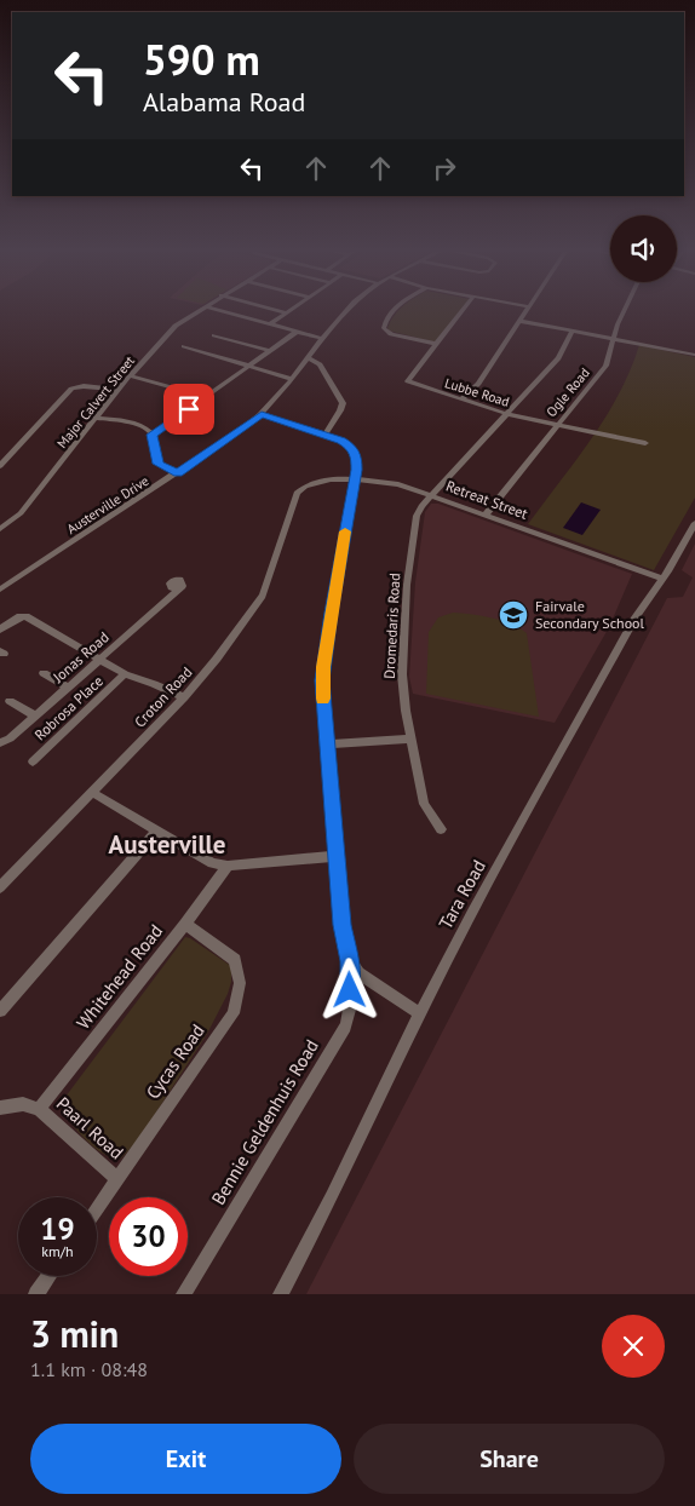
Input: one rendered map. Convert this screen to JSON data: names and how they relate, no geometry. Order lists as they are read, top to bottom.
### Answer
{
  "streets": {
    "street": [
      "Lubbe Road",
      "Ogle Road",
      "Major Calvert Street",
      "Retreat Street",
      "Austerville Drive",
      "Dromedaris Road",
      "Jonas Road",
      "Croton Road",
      "Robrosa Place",
      "Tara Road",
      "Whitehead Road",
      "Cycas Road",
      "Bennie Geldenhuis Road",
      "Paarl Road"
    ]
  },
  "crossings": [
    ["Lubbe Road", "Ogle Road"],
    ["Lubbe Road", "Dromedaris Road"],
    ["Ogle Road", "Retreat Street"],
    ["Retreat Street", "Dromedaris Road"],
    ["Retreat Street", "Croton Road"],
    ["Retreat Street", "Tara Road"],
    ["Retreat Street", "Bennie Geldenhuis Road"],
    ["Whitehead Road", "Cycas Road"],
    ["Whitehead Road", "Paarl Road"],
    ["Cycas Road", "Paarl Road"]
  ],
  "districts": ["Austerville"],
  "places": {
    "school or university": ["Fairvale Secondary School"]
  },
  "page": {
    "turn": ["590 m", "Alabama Road"],
    "speed": "19 km/h",
    "limit": "30",
    "heading": ["3 min", "1.1 km · 08:48"],
    "buttons": ["Exit", "Share"]
  }
}
